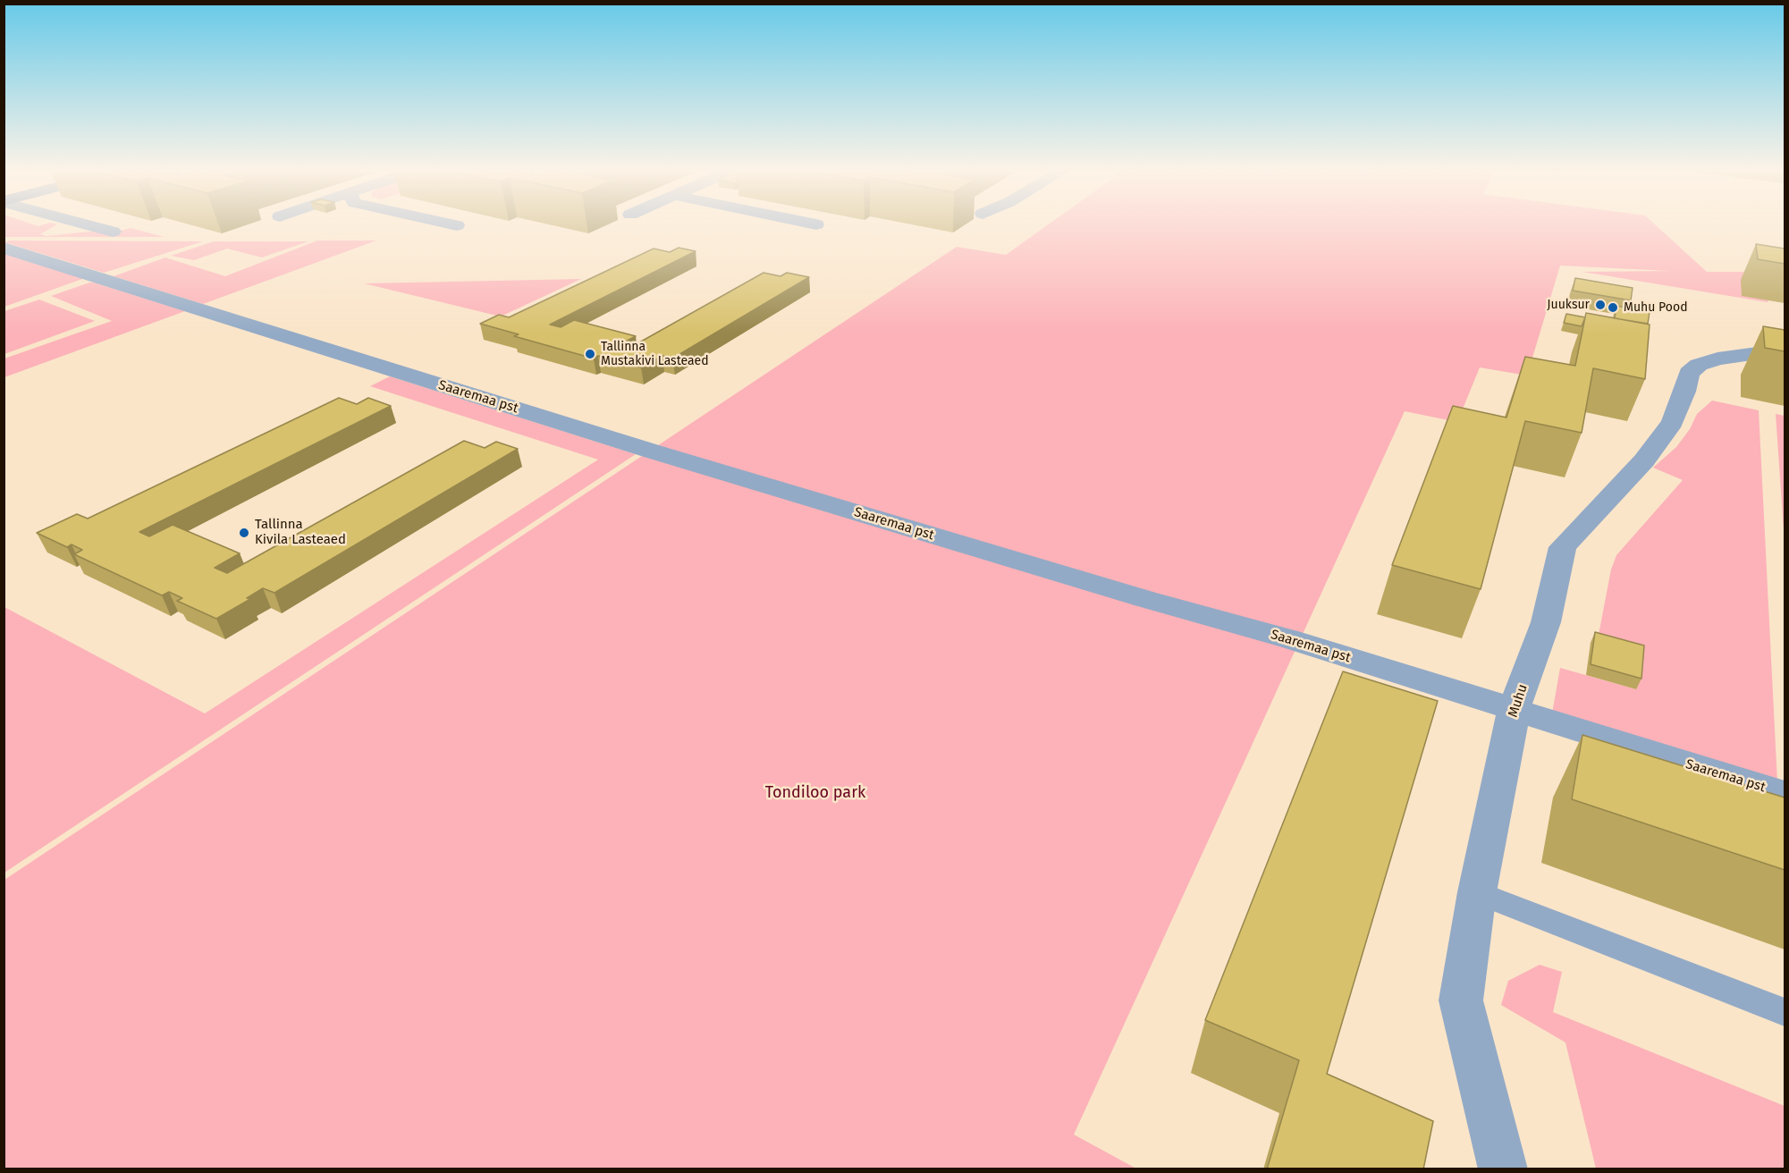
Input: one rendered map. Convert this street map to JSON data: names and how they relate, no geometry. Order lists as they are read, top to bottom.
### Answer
{
  "streets": {
    "street": ["Saaremaa pst", "Muhu"]
  },
  "crossings": [
    ["Saaremaa pst", "Muhu"]
  ],
  "parks": ["Tondiloo park"],
  "places": [
    "Juuksur",
    "Muhu Pood",
    "Tallinna Mustakivi Lasteaed",
    "Tallinna Kivila Lasteaed"
  ]
}
